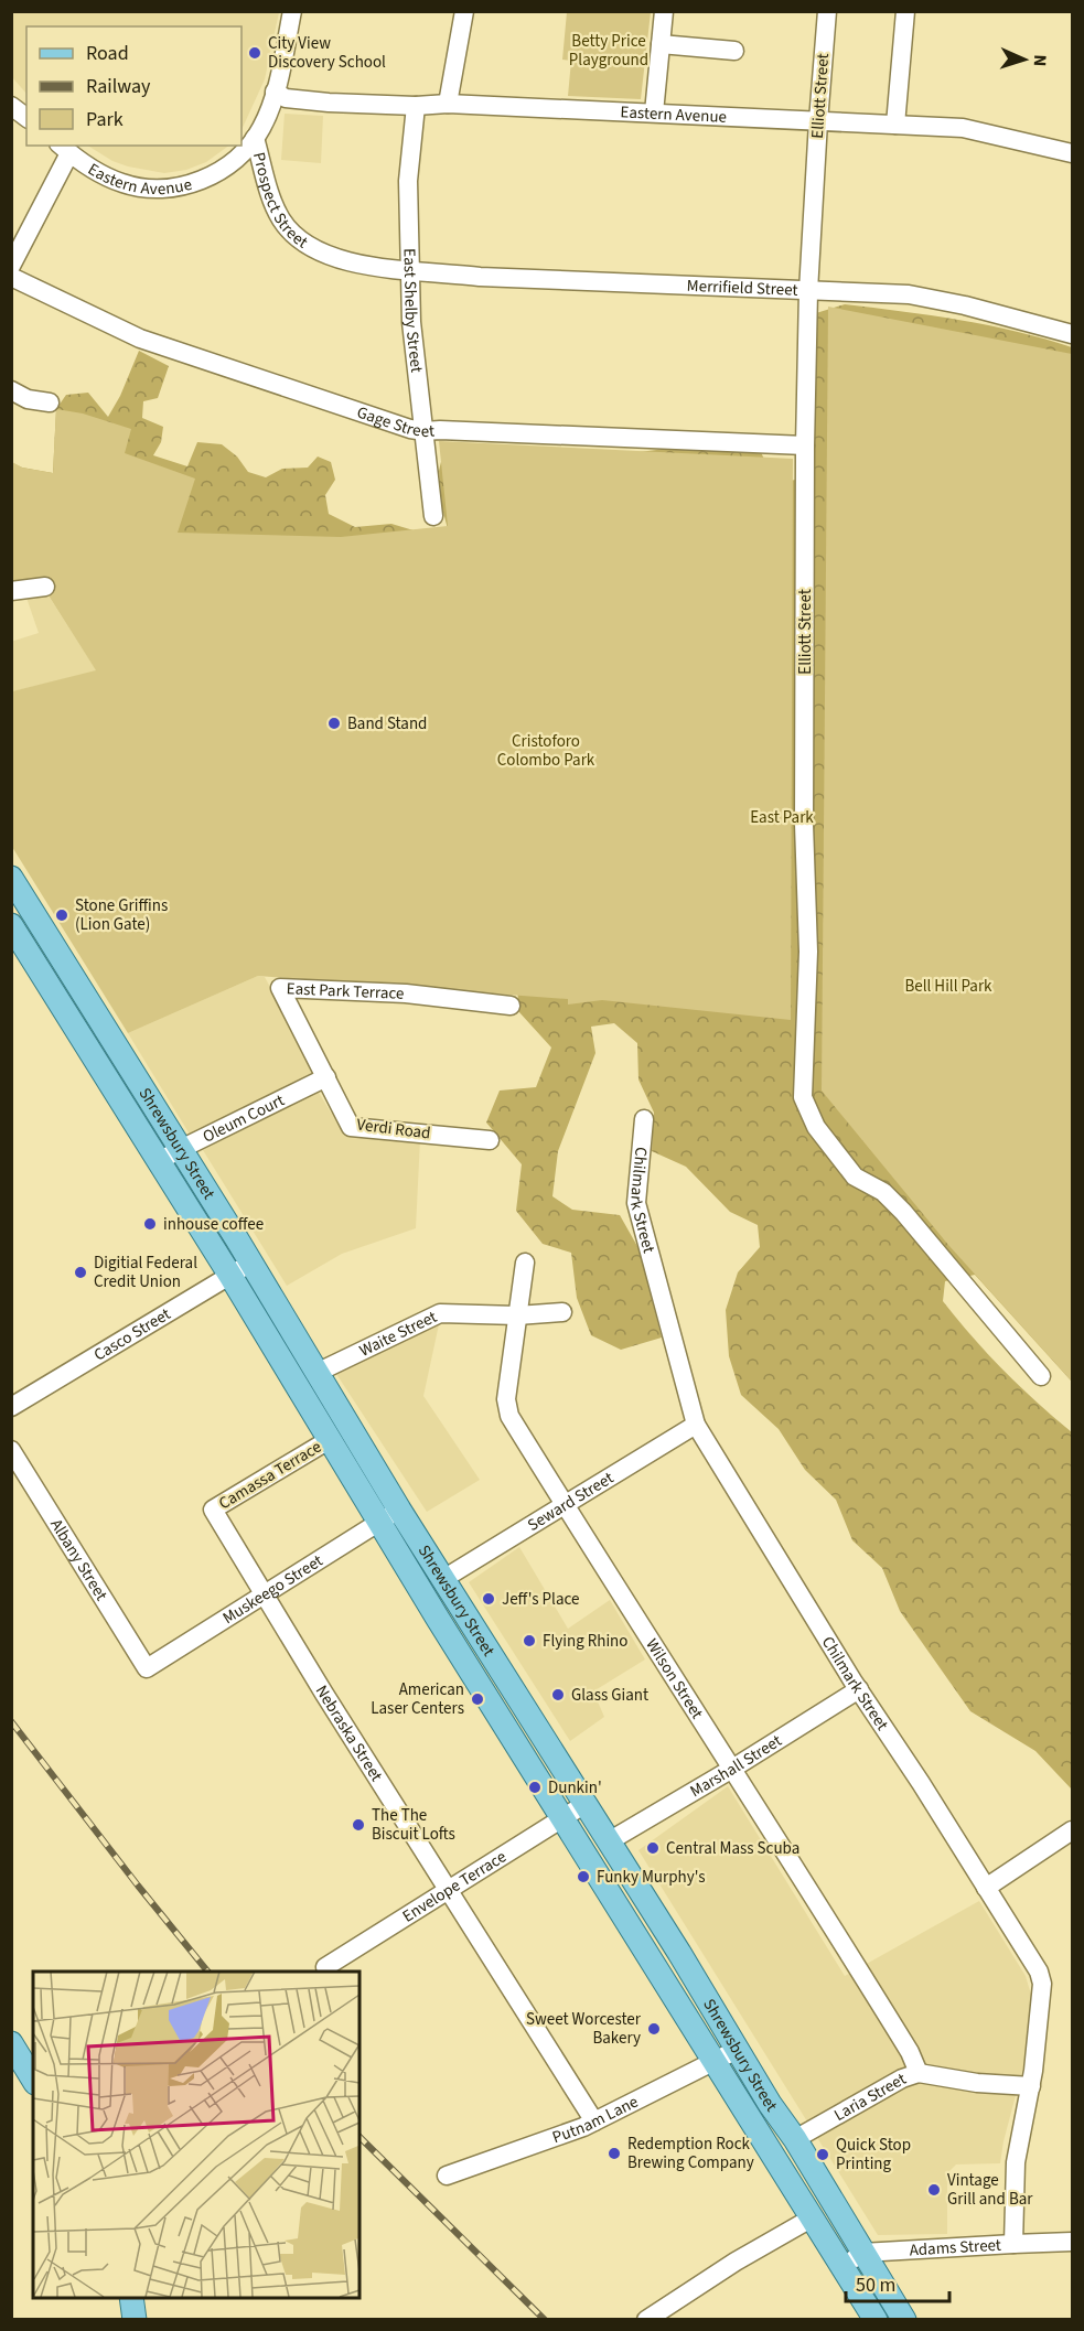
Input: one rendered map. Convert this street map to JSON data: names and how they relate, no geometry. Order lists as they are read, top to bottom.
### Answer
{
  "streets": {
    "main road": ["Shrewsbury Street"],
    "street": [
      "Elliott Street",
      "Eastern Avenue",
      "Prospect Street",
      "Merrifield Street",
      "East Shelby Street",
      "Gage Street",
      "East Park Terrace",
      "Oleum Court",
      "Verdi Road",
      "Chilmark Street",
      "Waite Street",
      "Casco Street",
      "Camassa Terrace",
      "Seward Street",
      "Albany Street",
      "Muskeego Street",
      "Wilson Street",
      "Nebraska Street",
      "Marshall Street",
      "Envelope Terrace",
      "Laria Street",
      "Putnam Lane",
      "Adams Street"
    ]
  },
  "crossings": [
    ["Elliott Street", "Eastern Avenue"],
    ["Elliott Street", "Merrifield Street"],
    ["Elliott Street", "Gage Street"],
    ["Eastern Avenue", "Prospect Street"],
    ["Eastern Avenue", "East Shelby Street"],
    ["Prospect Street", "Merrifield Street"],
    ["Prospect Street", "East Shelby Street"],
    ["Merrifield Street", "East Shelby Street"],
    ["East Shelby Street", "Gage Street"],
    ["East Park Terrace", "Oleum Court"],
    ["East Park Terrace", "Verdi Road"],
    ["Oleum Court", "Verdi Road"],
    ["Oleum Court", "Shrewsbury Street"],
    ["Shrewsbury Street", "Waite Street"],
    ["Shrewsbury Street", "Casco Street"],
    ["Shrewsbury Street", "Camassa Terrace"],
    ["Shrewsbury Street", "Seward Street"],
    ["Shrewsbury Street", "Muskeego Street"],
    ["Shrewsbury Street", "Marshall Street"],
    ["Shrewsbury Street", "Envelope Terrace"],
    ["Shrewsbury Street", "Laria Street"],
    ["Shrewsbury Street", "Putnam Lane"],
    ["Shrewsbury Street", "Adams Street"],
    ["Chilmark Street", "Seward Street"],
    ["Chilmark Street", "Marshall Street"],
    ["Chilmark Street", "Laria Street"],
    ["Chilmark Street", "Adams Street"],
    ["Waite Street", "Wilson Street"],
    ["Camassa Terrace", "Nebraska Street"],
    ["Seward Street", "Wilson Street"],
    ["Albany Street", "Muskeego Street"],
    ["Muskeego Street", "Nebraska Street"],
    ["Wilson Street", "Marshall Street"],
    ["Wilson Street", "Laria Street"],
    ["Nebraska Street", "Envelope Terrace"],
    ["Nebraska Street", "Putnam Lane"]
  ],
  "parks": [
    "Betty Price Playground",
    "Cristoforo Colombo Park",
    "East Park",
    "Bell Hill Park"
  ],
  "places": [
    "City View Discovery School",
    "Band Stand",
    "Stone Griffins (Lion Gate)",
    "inhouse coffee",
    "Digitial Federal Credit Union",
    "Jeff's Place",
    "Flying Rhino",
    "Glass Giant",
    "American Laser Centers",
    "Dunkin'",
    "The The Biscuit Lofts",
    "Central Mass Scuba",
    "Funky Murphy's",
    "Sweet Worcester Bakery",
    "Redemption Rock Brewing Company",
    "Quick Stop Printing",
    "Vintage Grill and Bar"
  ],
  "legend": ["Road", "Railway", "Park"],
  "scale_bar": "50 m",
  "north": "right"
}
